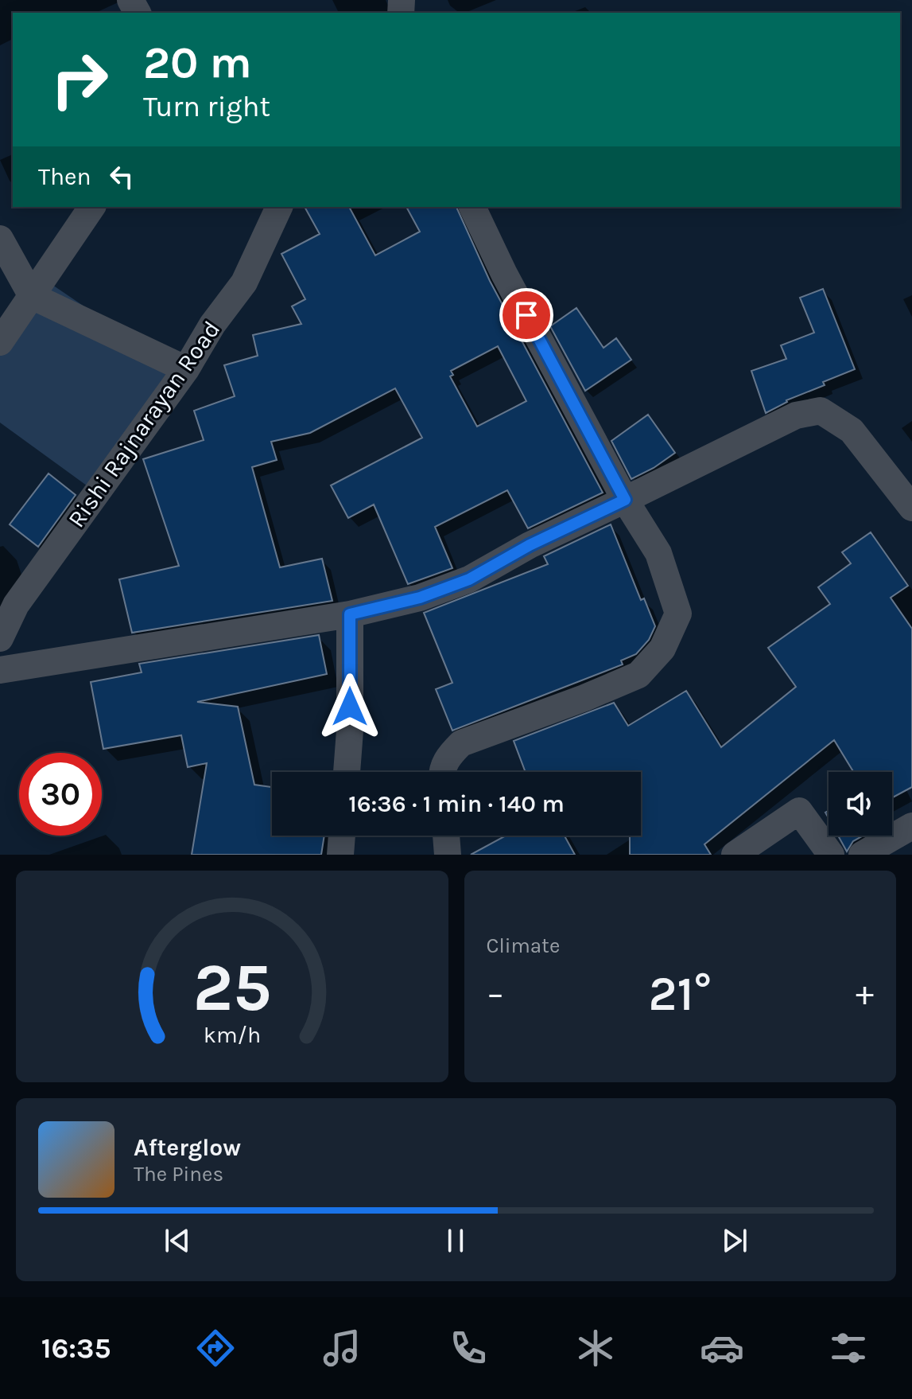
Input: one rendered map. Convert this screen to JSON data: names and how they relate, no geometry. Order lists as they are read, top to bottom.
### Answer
{
  "streets": {
    "street": ["Rishi Rajnarayan Road"]
  },
  "page": {
    "turn": ["20 m", "Turn right"],
    "then": "Then",
    "limit": "30",
    "trip": "16:36 · 1 min · 140 m",
    "tile": "Climate",
    "heat": ["−", "21°", "+"],
    "song": ["Afterglow", "The Pines"],
    "tabs": "16:35",
    "gauge": ["25", "km/h"]
  }
}
